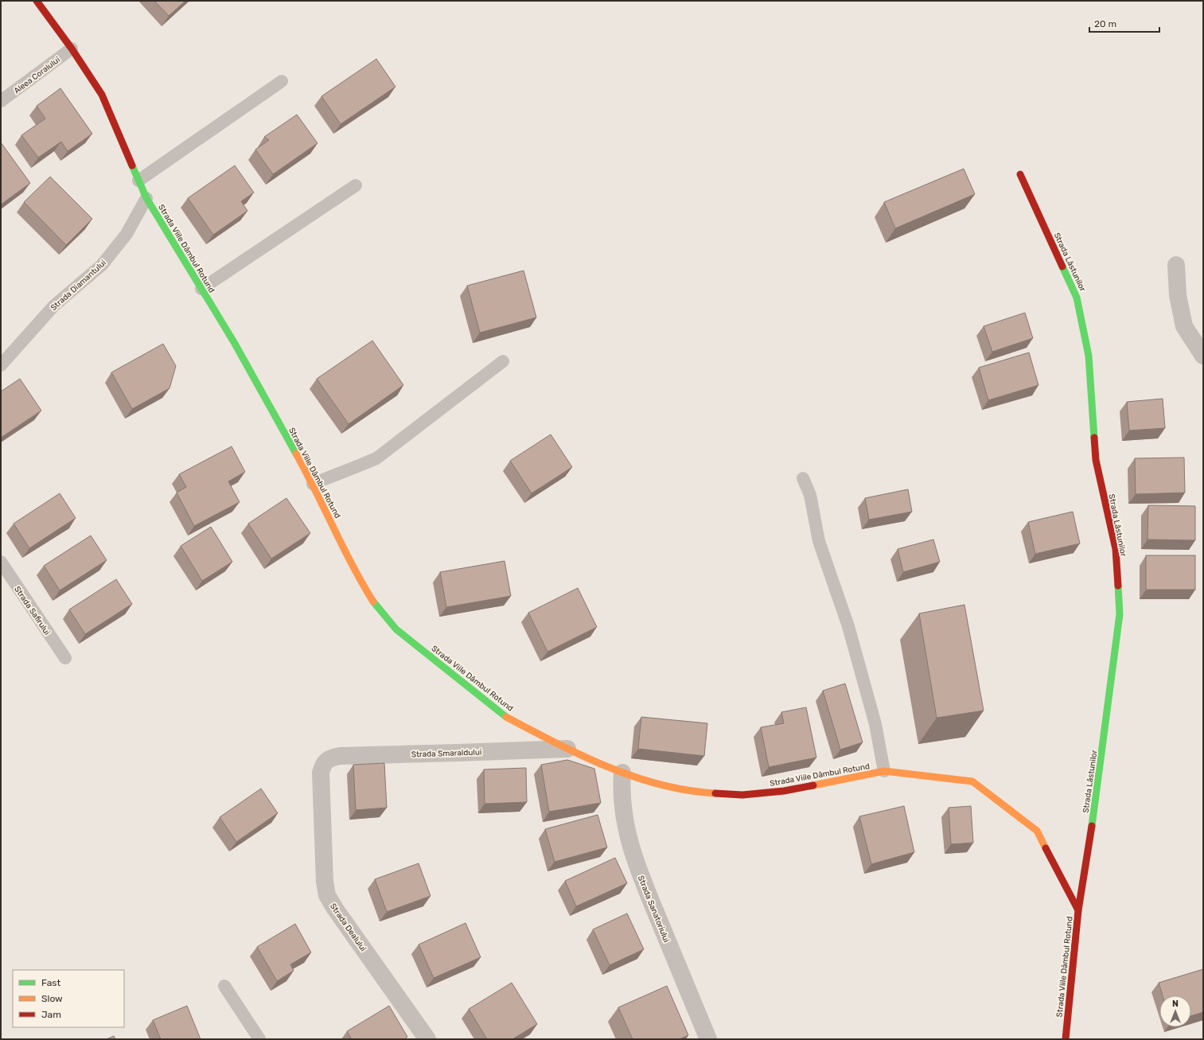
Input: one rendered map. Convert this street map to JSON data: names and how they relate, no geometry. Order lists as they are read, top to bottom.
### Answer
{
  "streets": {
    "street": [
      "Strada Viile Dâmbul Rotund",
      "Strada Lăstunilor",
      "Strada Smaraldului",
      "Strada Sanatoriului",
      "Strada Dealului"
    ],
    "lane": ["Aleea Coralului", "Strada Diamantului", "Strada Safirului"]
  },
  "crossings": [
    ["Aleea Coralului", "Strada Viile Dâmbul Rotund"],
    ["Strada Viile Dâmbul Rotund", "Strada Lăstunilor"],
    ["Strada Viile Dâmbul Rotund", "Strada Diamantului"],
    ["Strada Viile Dâmbul Rotund", "Strada Smaraldului"],
    ["Strada Viile Dâmbul Rotund", "Strada Sanatoriului"],
    ["Strada Smaraldului", "Strada Dealului"]
  ],
  "legend": ["Fast", "Slow", "Jam"],
  "scale_bar": "20 m",
  "north": "top"
}
